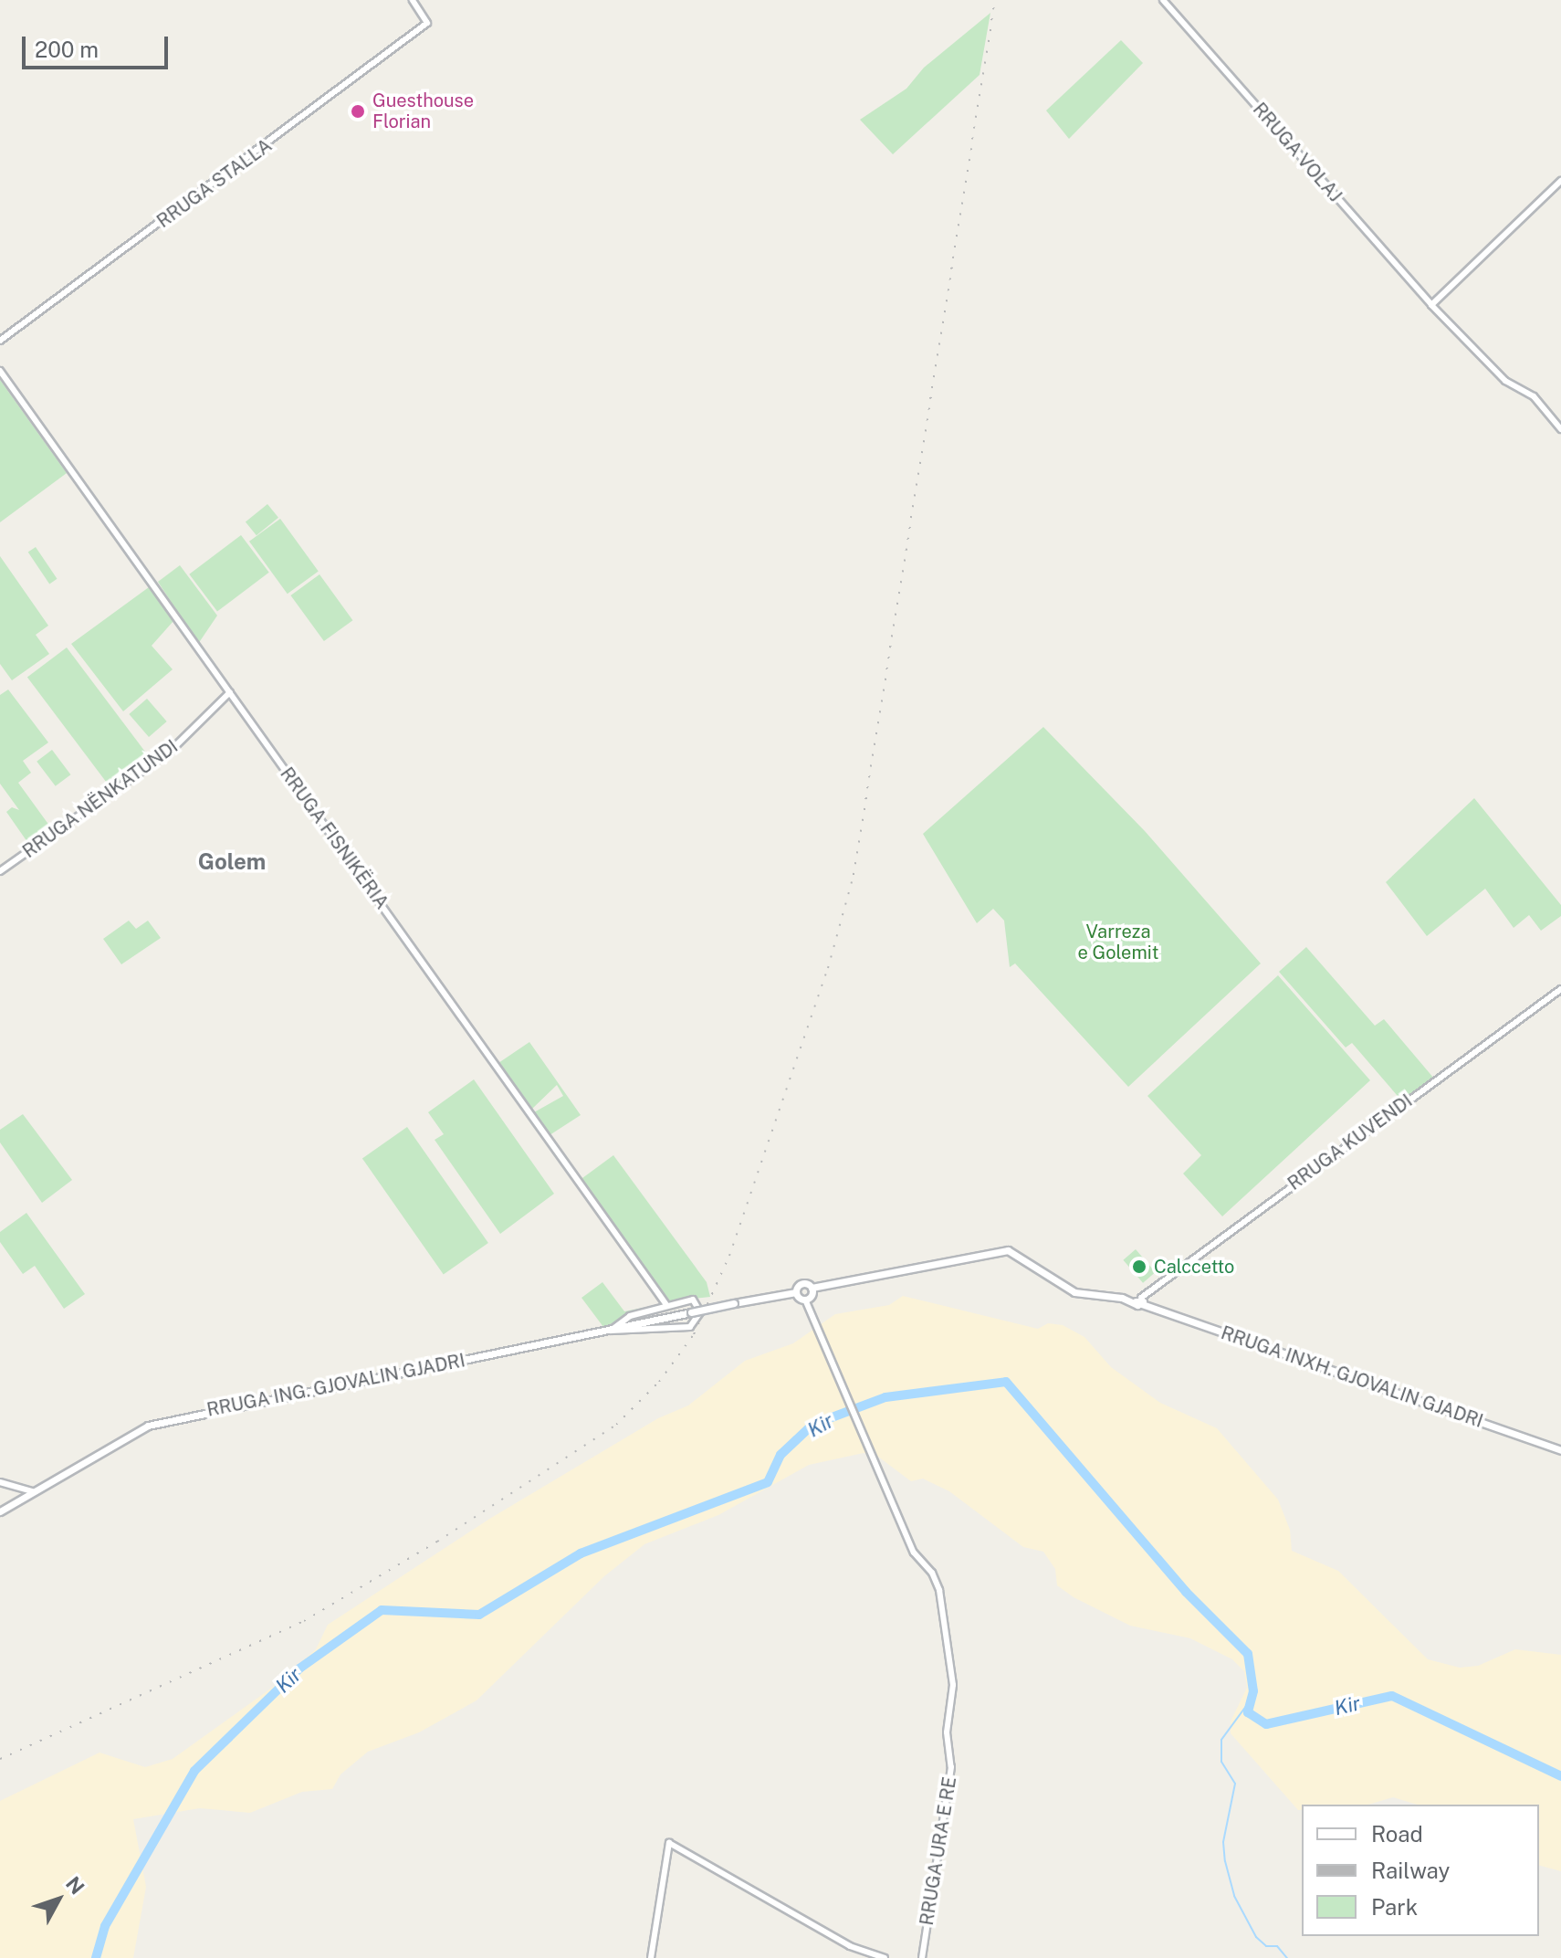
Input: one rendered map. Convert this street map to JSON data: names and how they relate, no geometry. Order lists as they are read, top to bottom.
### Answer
{
  "streets": {
    "main road": ["RRUGA INXH. GJOVALIN GJADRI", "RRUGA ING. GJOVALIN GJADRI"],
    "street": [
      "RRUGA VOLAJ",
      "RRUGA STALLA",
      "RRUGA NËNKATUNDI",
      "RRUGA FISNIKËRIA",
      "RRUGA KUVENDI",
      "RRUGA URA E RE"
    ]
  },
  "crossings": [
    ["RRUGA NËNKATUNDI", "RRUGA FISNIKËRIA"],
    ["RRUGA KUVENDI", "RRUGA INXH. GJOVALIN GJADRI"]
  ],
  "districts": ["Golem"],
  "water": ["Kir"],
  "parks": ["Varreza e Golemit"],
  "places": ["Guesthouse Florian", "Calccetto"],
  "legend": ["Road", "Railway", "Park"],
  "scale_bar": "200 m",
  "north": "top right"
}
